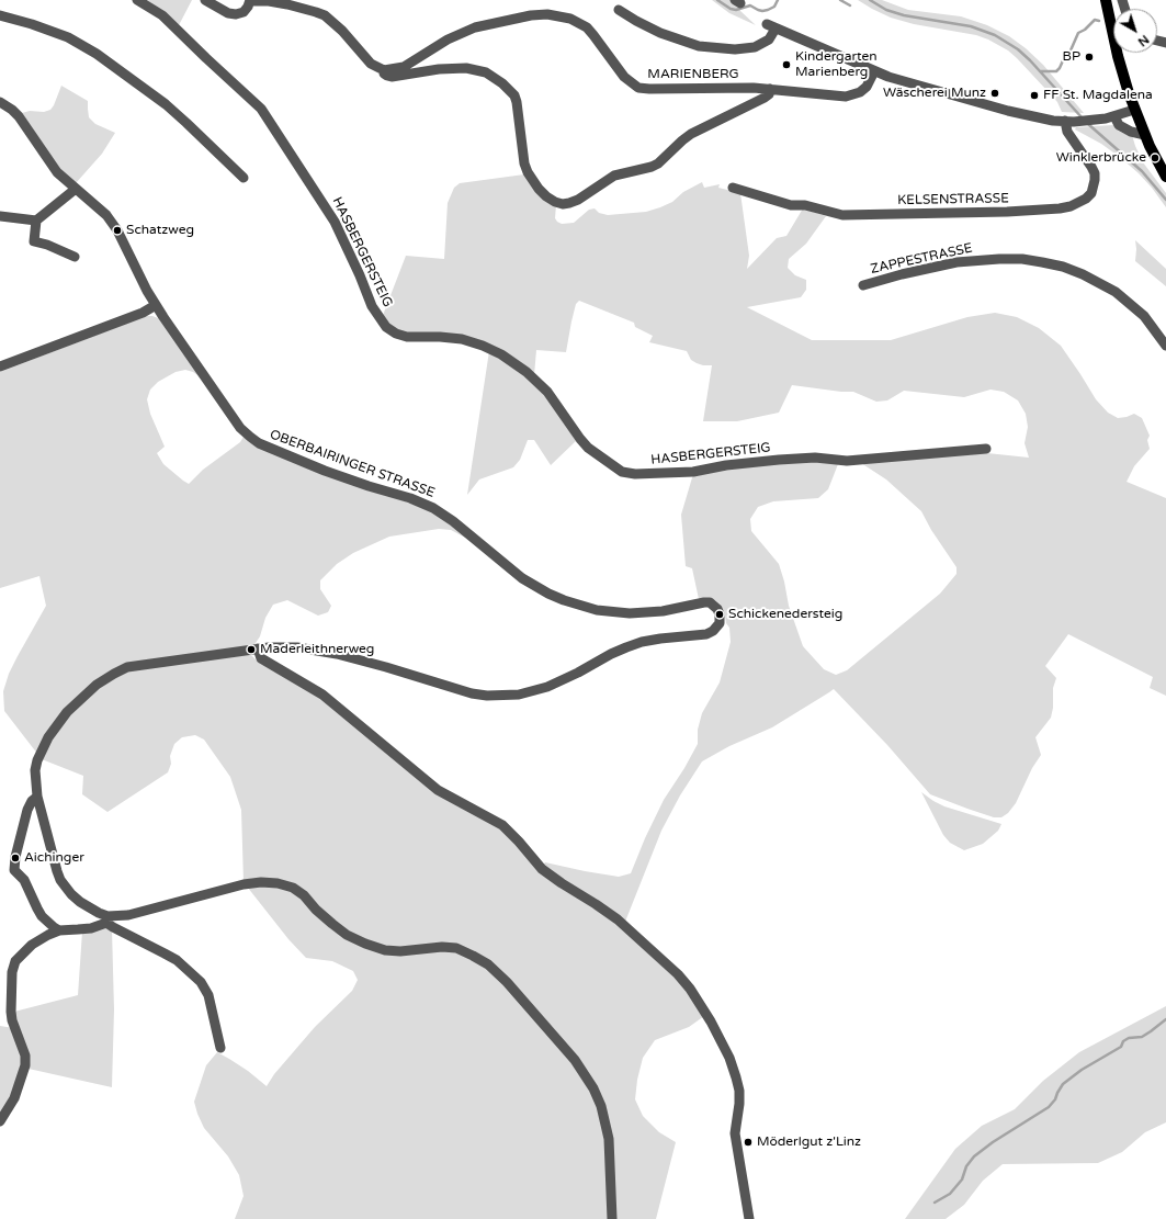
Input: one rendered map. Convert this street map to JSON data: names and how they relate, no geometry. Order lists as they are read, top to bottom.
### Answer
{
  "streets": {
    "street": [
      "MARIENBERG",
      "KELSENSTRASSE",
      "HASBERGERSTEIG",
      "ZAPPESTRASSE",
      "OBERBAIRINGER STRASSE"
    ]
  },
  "places": [
    "BP",
    "Kindergarten Marienberg",
    "Wäscherei Munz",
    "FF St. Magdalena",
    "Winklerbrücke",
    "Schatzweg",
    "Schickenedersteig",
    "Maderleithnerweg",
    "Aichinger",
    "Möderlgut z'Linz"
  ],
  "north": "bottom right"
}
